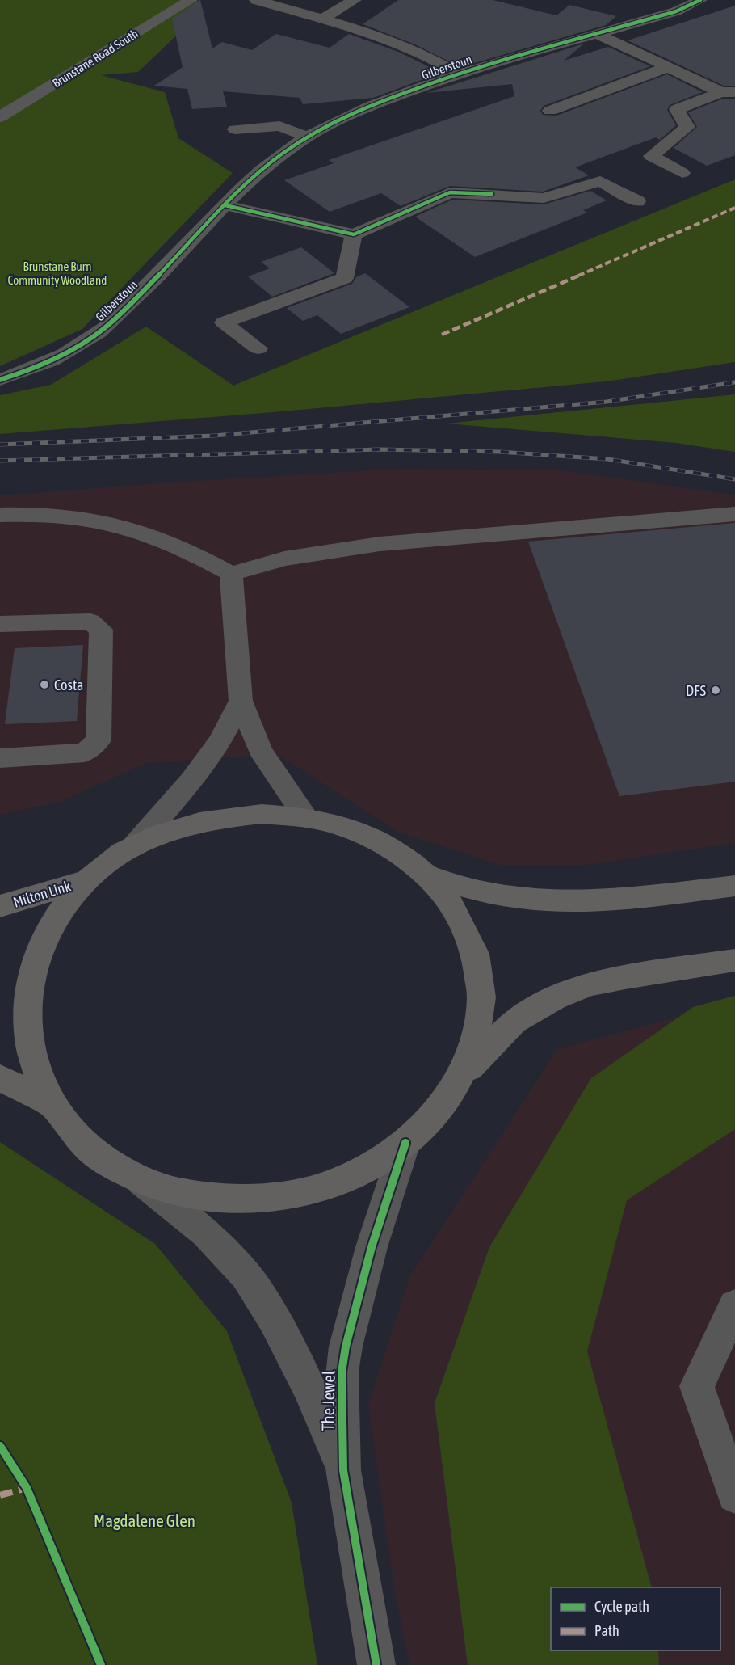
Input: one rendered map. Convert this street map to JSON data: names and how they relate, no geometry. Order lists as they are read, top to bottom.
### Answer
{
  "streets": {
    "main road": ["Milton Link"],
    "street": ["Brunstane Road South", "Gilberstoun", "The Jewel"]
  },
  "parks": ["Brunstane Burn Community Woodland", "Magdalene Glen"],
  "places": ["Costa", "DFS"],
  "legend": ["Cycle path", "Path"]
}
